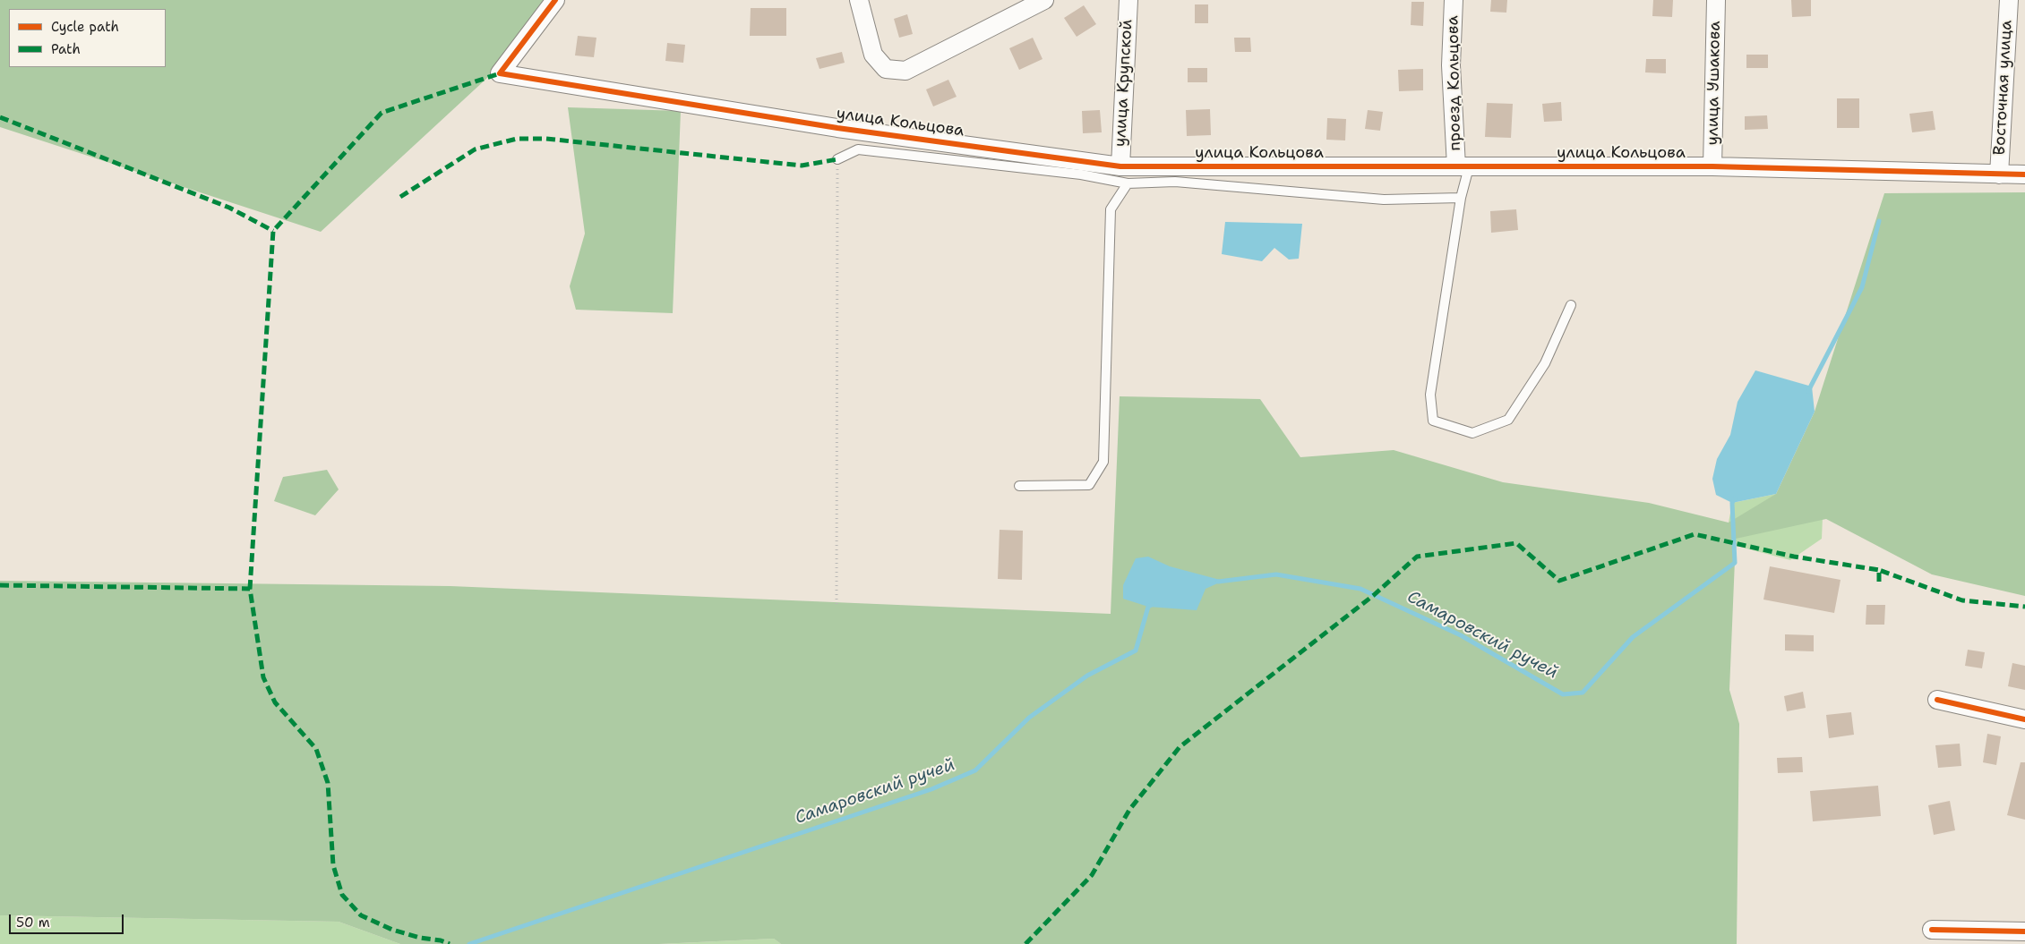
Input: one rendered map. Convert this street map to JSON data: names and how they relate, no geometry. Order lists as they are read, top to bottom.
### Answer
{
  "streets": {
    "street": [
      "улица Крупской",
      "проезд Кольцова",
      "улица Ушакова",
      "Восточная улица",
      "улица Кольцова"
    ]
  },
  "crossings": [
    ["улица Крупской", "улица Кольцова"],
    ["проезд Кольцова", "улица Кольцова"],
    ["улица Ушакова", "улица Кольцова"],
    ["Восточная улица", "улица Кольцова"]
  ],
  "water": ["Самаровский ручей"],
  "legend": ["Cycle path", "Path"],
  "scale_bar": "50 m"
}
